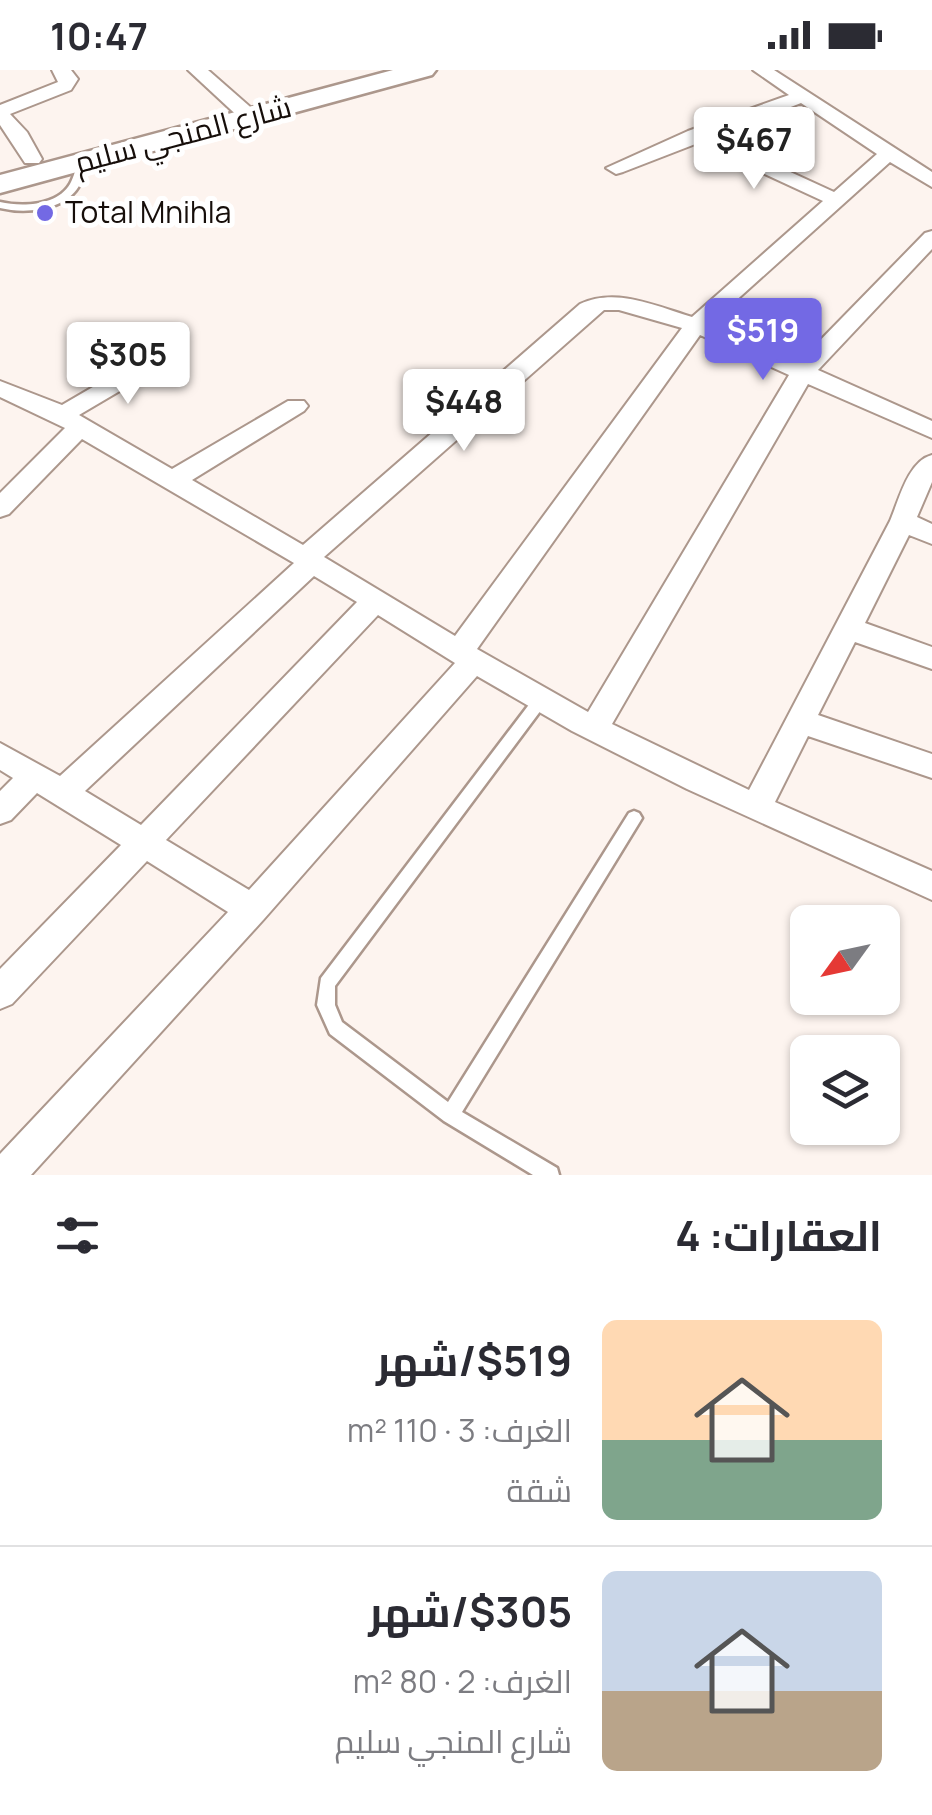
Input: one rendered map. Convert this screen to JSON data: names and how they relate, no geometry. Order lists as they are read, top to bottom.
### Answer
{
  "streets": {
    "main road": ["شارع المنجي سليم"]
  },
  "places": ["Total Mnihla"],
  "north": "bottom left",
  "page": {
    "status": "10:47",
    "price": [
      "$467",
      "$519",
      "$305",
      "$448"
    ],
    "heading": "العقارات: 4",
    "list": [
      {
        "name": "$519/شهر",
        "note": "الغرف: 3 · 110 m² · شقة"
      },
      {
        "name": "$305/شهر",
        "note": "الغرف: 2 · 80 m² · شارع المنجي سليم"
      }
    ]
  }
}
